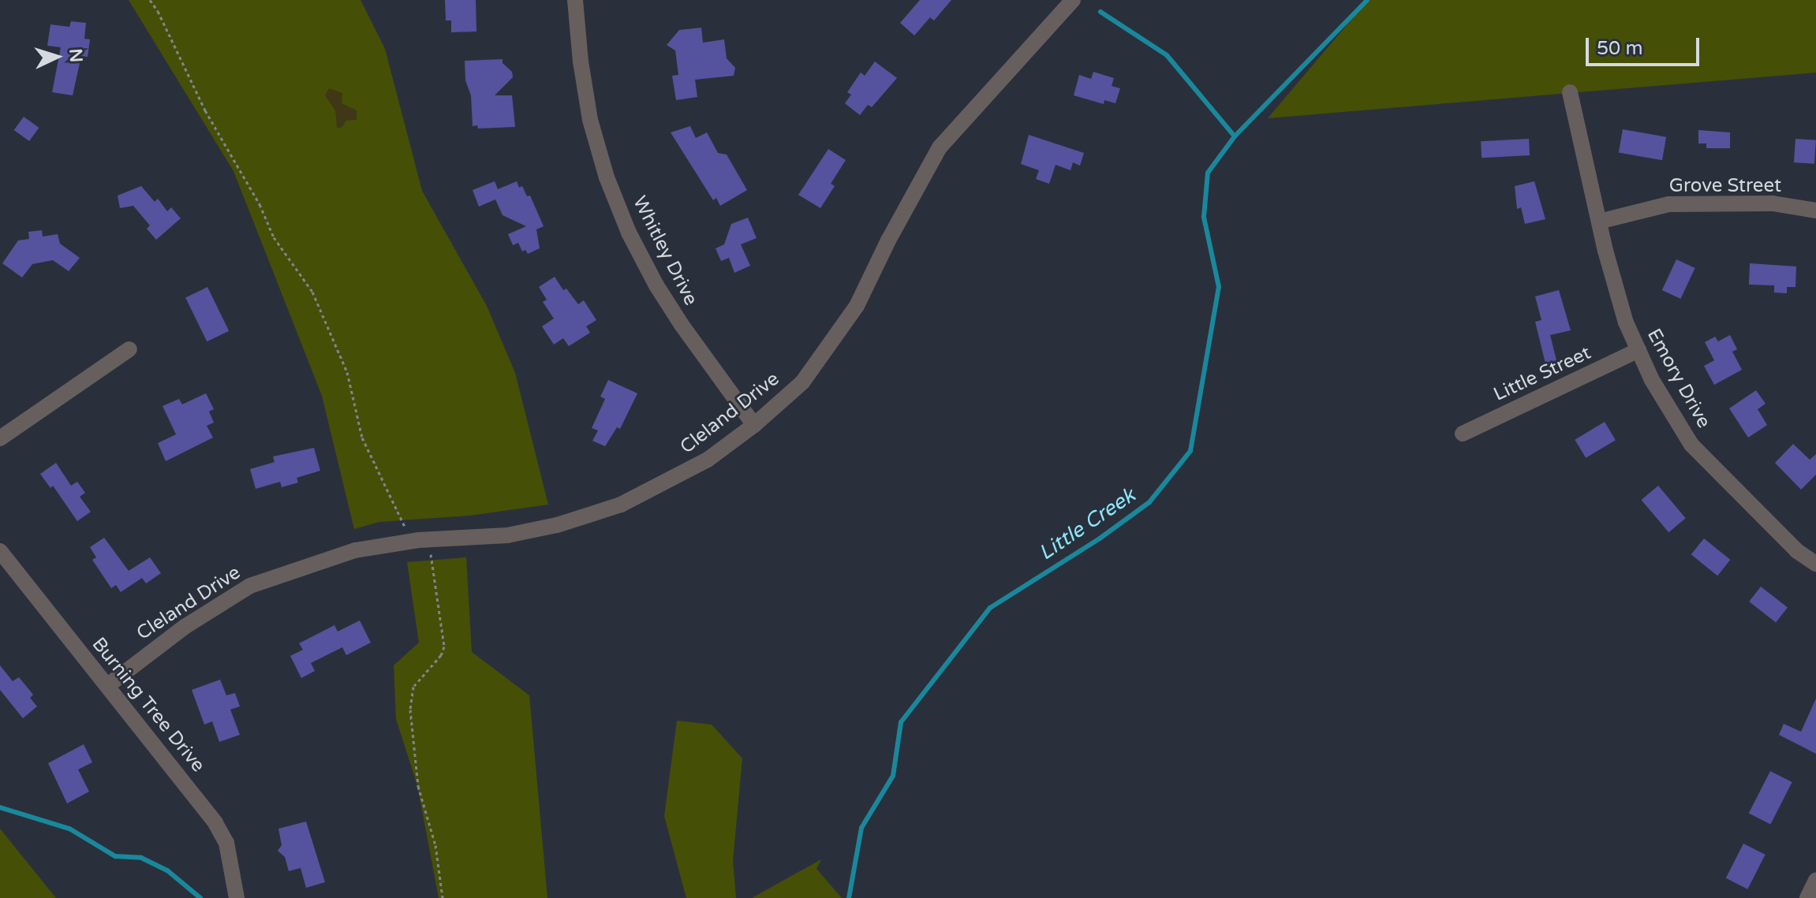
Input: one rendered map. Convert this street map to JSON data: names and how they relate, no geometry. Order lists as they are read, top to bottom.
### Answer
{
  "streets": {
    "street": [
      "Grove Street",
      "Whitley Drive",
      "Little Street",
      "Emory Drive",
      "Cleland Drive",
      "Burning Tree Drive"
    ]
  },
  "crossings": [
    ["Grove Street", "Emory Drive"],
    ["Whitley Drive", "Cleland Drive"],
    ["Little Street", "Emory Drive"],
    ["Cleland Drive", "Burning Tree Drive"]
  ],
  "water": ["Little Creek"],
  "scale_bar": "50 m",
  "north": "right"
}
